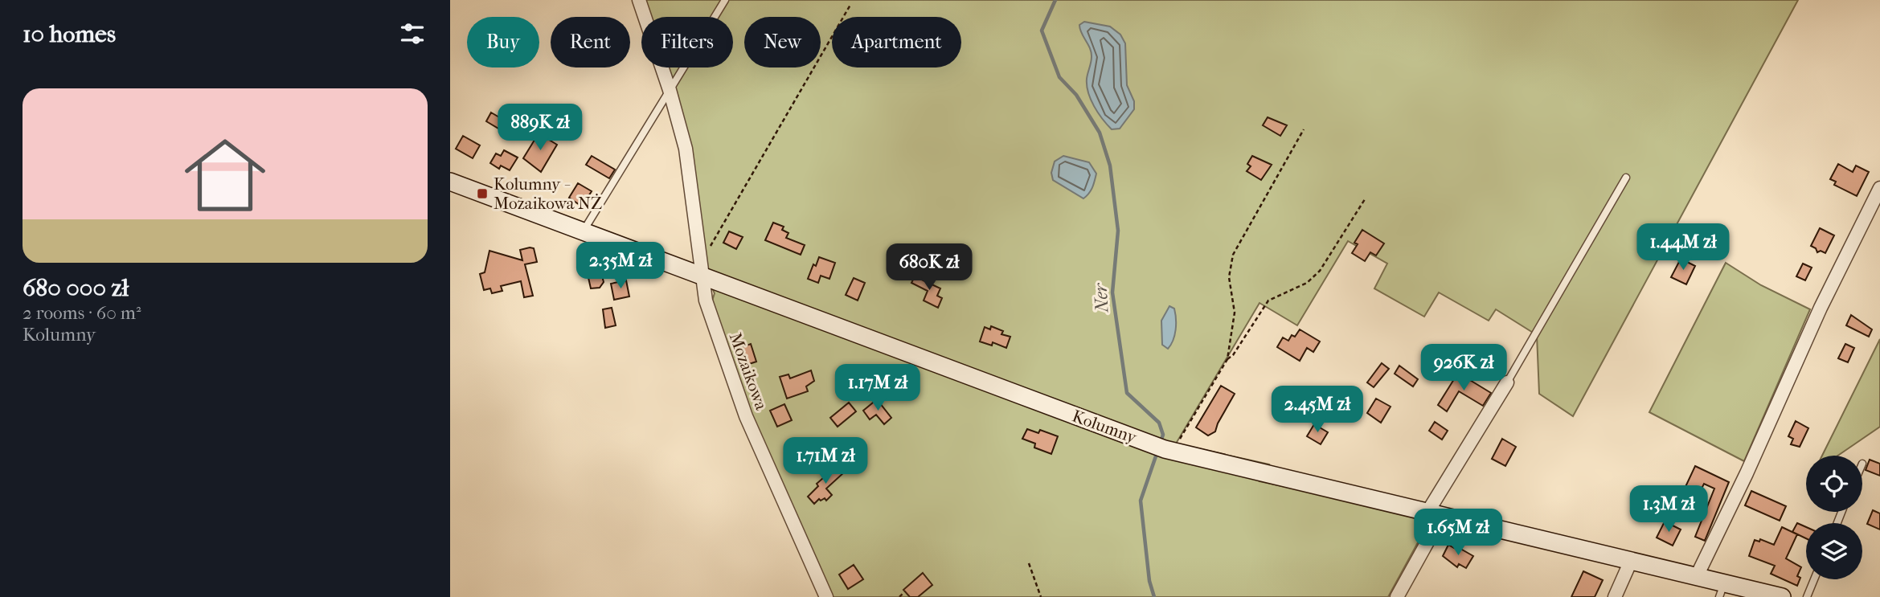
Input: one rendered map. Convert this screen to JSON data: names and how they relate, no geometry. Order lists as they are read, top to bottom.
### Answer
{
  "streets": {
    "street": ["Mozaikowa", "Kolumny"]
  },
  "crossings": [
    ["Mozaikowa", "Kolumny"]
  ],
  "water": ["Ner"],
  "places": {
    "transit": ["Kolumny - Mozaikowa NŻ"]
  },
  "page": {
    "heading": "10 homes",
    "chip": [
      "Buy",
      "Rent",
      "Filters",
      "New",
      "Apartment"
    ],
    "list": [
      {
        "name": "680 000 zł",
        "note": "2 rooms · 60 m² · Kolumny"
      }
    ],
    "price": [
      "889K zł",
      "1.44M zł",
      "2.35M zł",
      "680K zł",
      "926K zł",
      "1.17M zł",
      "2.45M zł",
      "1.71M zł",
      "1.3M zł",
      "1.65M zł"
    ]
  }
}
